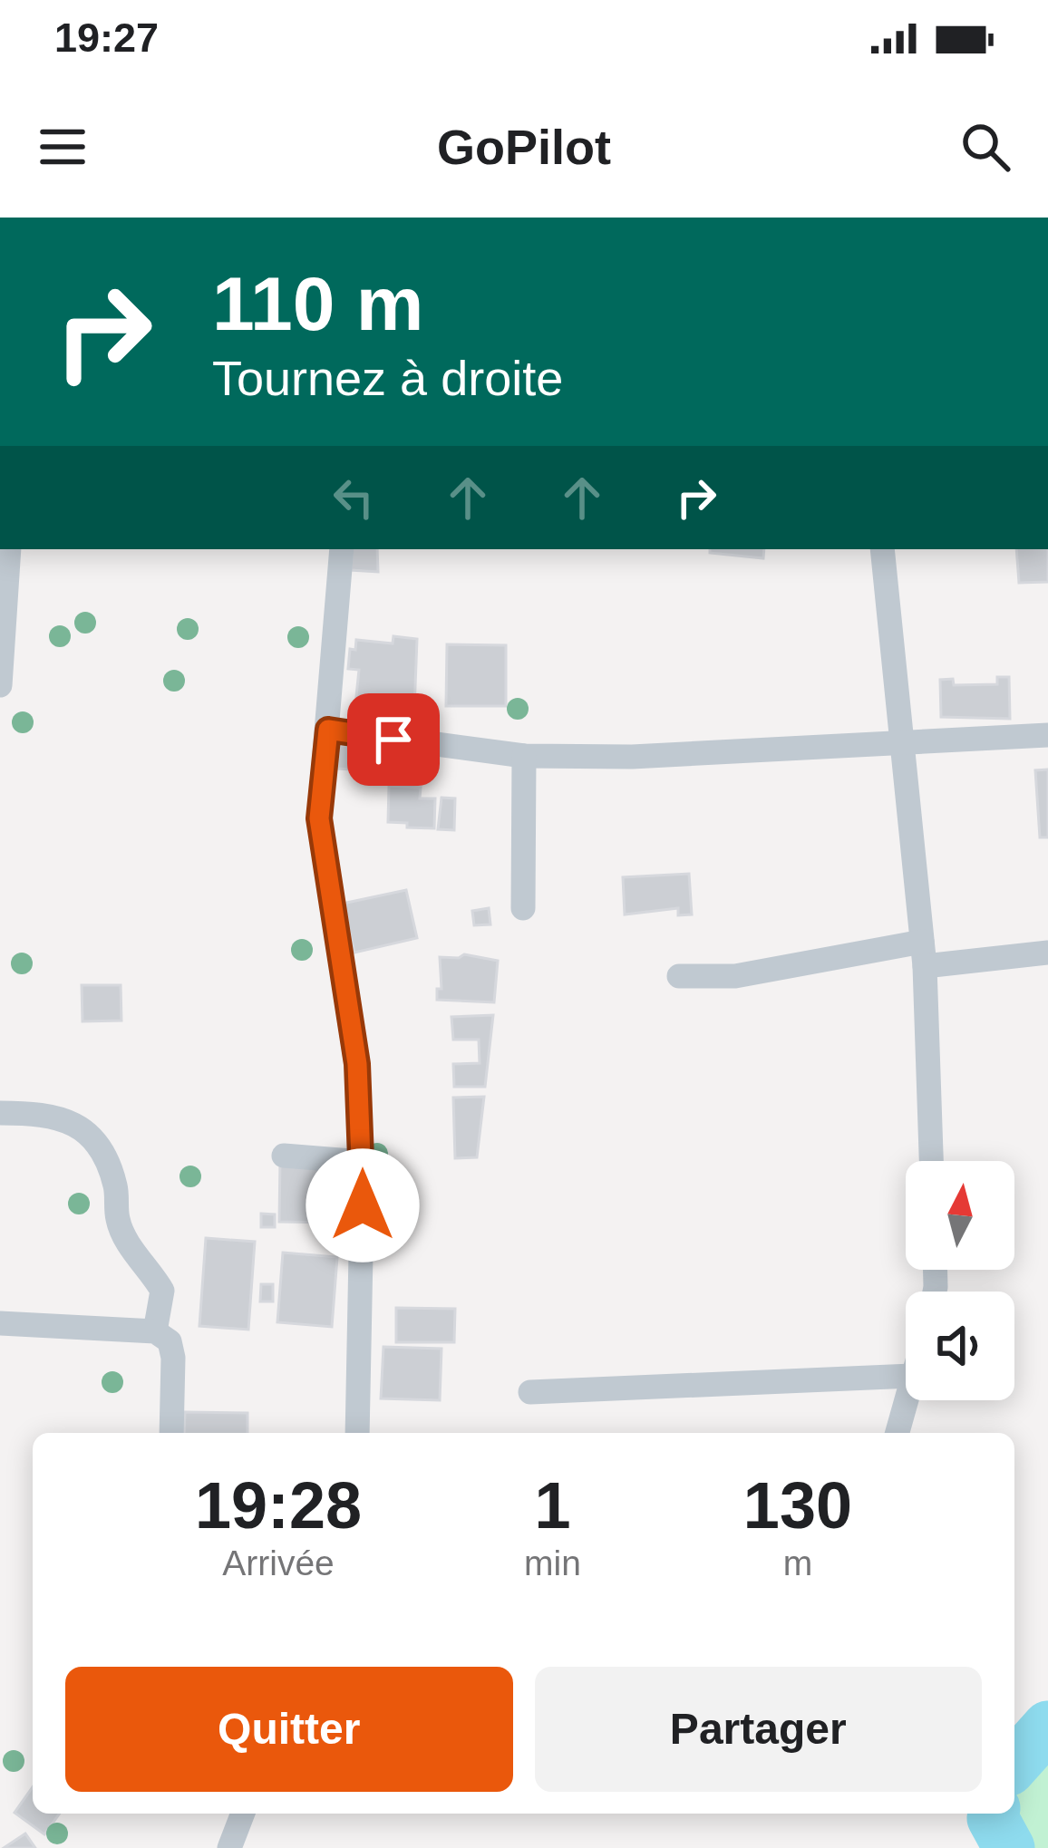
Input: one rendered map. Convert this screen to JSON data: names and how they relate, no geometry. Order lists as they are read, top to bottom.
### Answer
{
  "north": "top",
  "page": {
    "status": "19:27",
    "header": "GoPilot",
    "turn": ["110 m", "Tournez à droite"],
    "eta": [
      "19:28",
      "Arrivée",
      "1",
      "min",
      "130",
      "m"
    ],
    "buttons": ["Quitter", "Partager"]
  }
}
